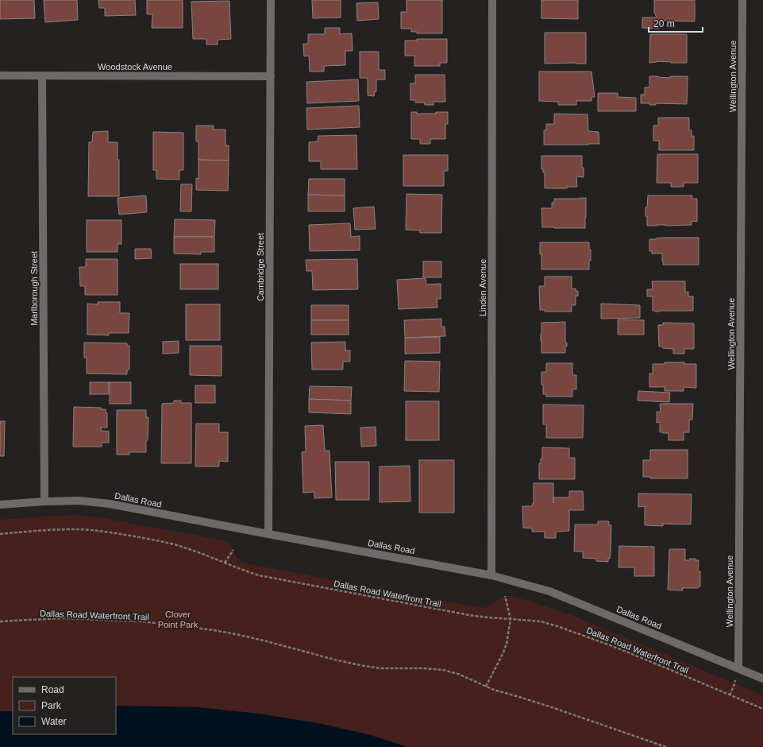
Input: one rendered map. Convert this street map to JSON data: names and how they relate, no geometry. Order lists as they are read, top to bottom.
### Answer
{
  "streets": {
    "street": [
      "Woodstock Avenue",
      "Wellington Avenue",
      "Cambridge Street",
      "Linden Avenue",
      "Marlborough Street",
      "Dallas Road"
    ],
    "path": ["Dallas Road Waterfront Trail"]
  },
  "crossings": [
    ["Woodstock Avenue", "Cambridge Street"],
    ["Woodstock Avenue", "Marlborough Street"],
    ["Wellington Avenue", "Dallas Road"],
    ["Cambridge Street", "Dallas Road"],
    ["Linden Avenue", "Dallas Road"],
    ["Marlborough Street", "Dallas Road"]
  ],
  "parks": ["Clover Point Park"],
  "legend": ["Road", "Park", "Water"],
  "scale_bar": "20 m"
}
